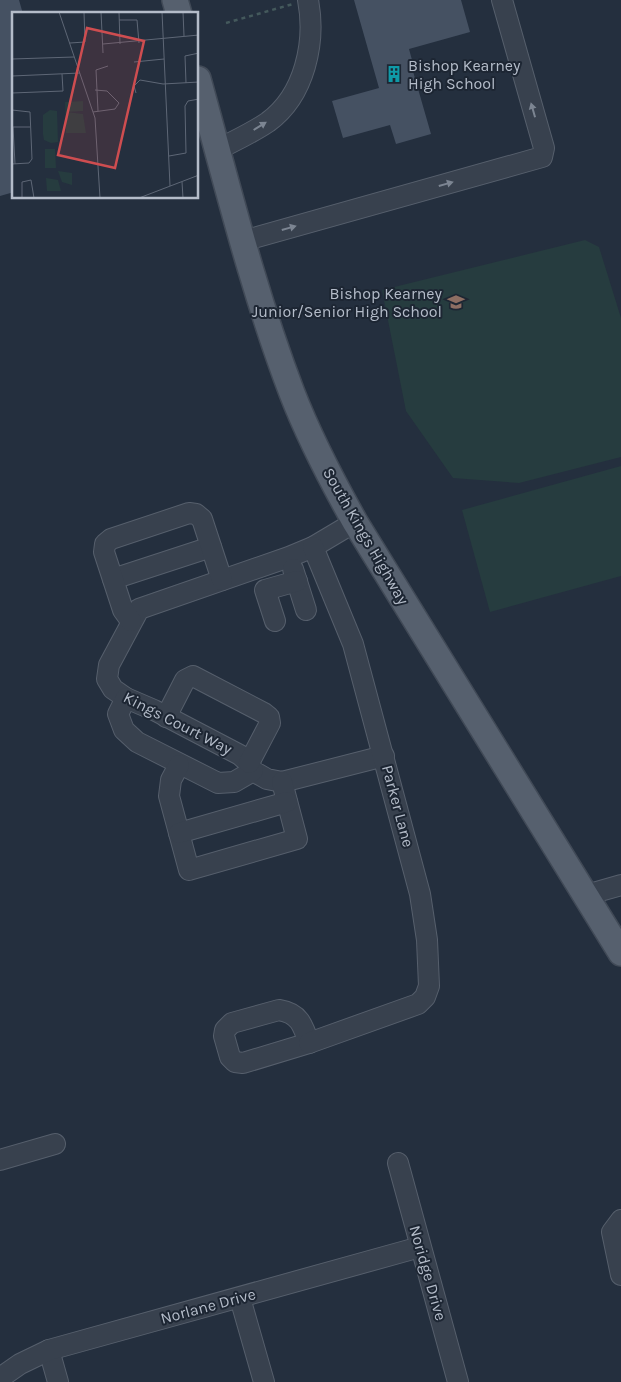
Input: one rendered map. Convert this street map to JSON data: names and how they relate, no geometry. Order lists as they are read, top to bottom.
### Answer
{
  "streets": {
    "main road": ["South Kings Highway"],
    "street": [
      "Kings Court Way",
      "Parker Lane",
      "Noridge Drive",
      "Norlane Drive"
    ]
  },
  "crossings": [
    ["Kings Court Way", "Parker Lane"],
    ["Noridge Drive", "Norlane Drive"]
  ],
  "places": {
    "building": ["Bishop Kearney High School"],
    "school or university": ["Bishop Kearney Junior/Senior High School"]
  }
}
